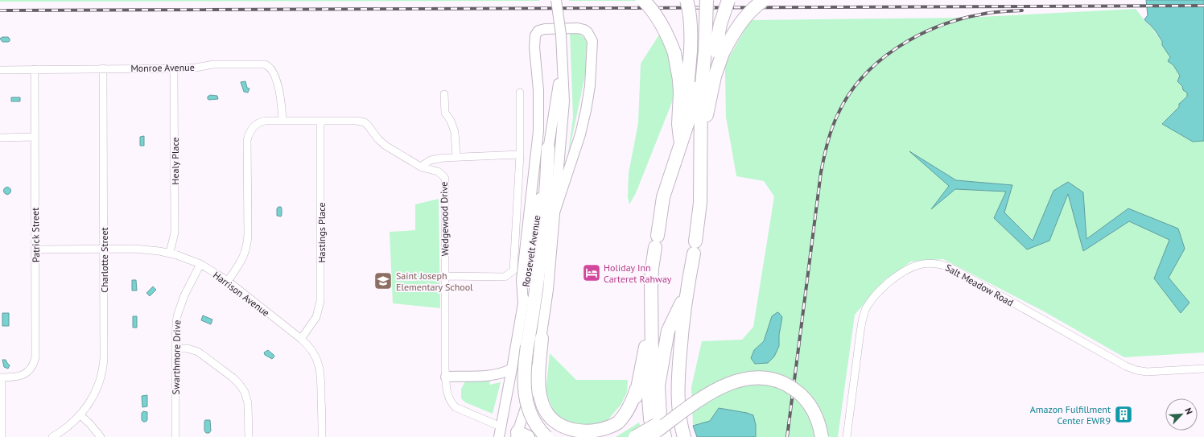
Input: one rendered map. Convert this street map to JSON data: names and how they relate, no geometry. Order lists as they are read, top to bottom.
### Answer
{
  "streets": {
    "main road": ["Roosevelt Avenue"],
    "street": [
      "Monroe Avenue",
      "Healy Place",
      "Wedgewood Drive",
      "Hastings Place",
      "Patrick Street",
      "Charlotte Street",
      "Salt Meadow Road",
      "Harrison Avenue",
      "Swarthmore Drive"
    ]
  },
  "crossings": [
    ["Monroe Avenue", "Healy Place"],
    ["Monroe Avenue", "Wedgewood Drive"],
    ["Monroe Avenue", "Patrick Street"],
    ["Monroe Avenue", "Charlotte Street"],
    ["Healy Place", "Harrison Avenue"],
    ["Wedgewood Drive", "Hastings Place"],
    ["Wedgewood Drive", "Roosevelt Avenue"],
    ["Wedgewood Drive", "Harrison Avenue"],
    ["Hastings Place", "Harrison Avenue"],
    ["Patrick Street", "Harrison Avenue"],
    ["Charlotte Street", "Harrison Avenue"],
    ["Harrison Avenue", "Swarthmore Drive"]
  ],
  "places": {
    "hotel": ["Holiday Inn Carteret Rahway"],
    "school or university": ["Saint Joseph Elementary School"],
    "building": ["Amazon Fulfillment Center EWR9"]
  },
  "north": "top right"
}
